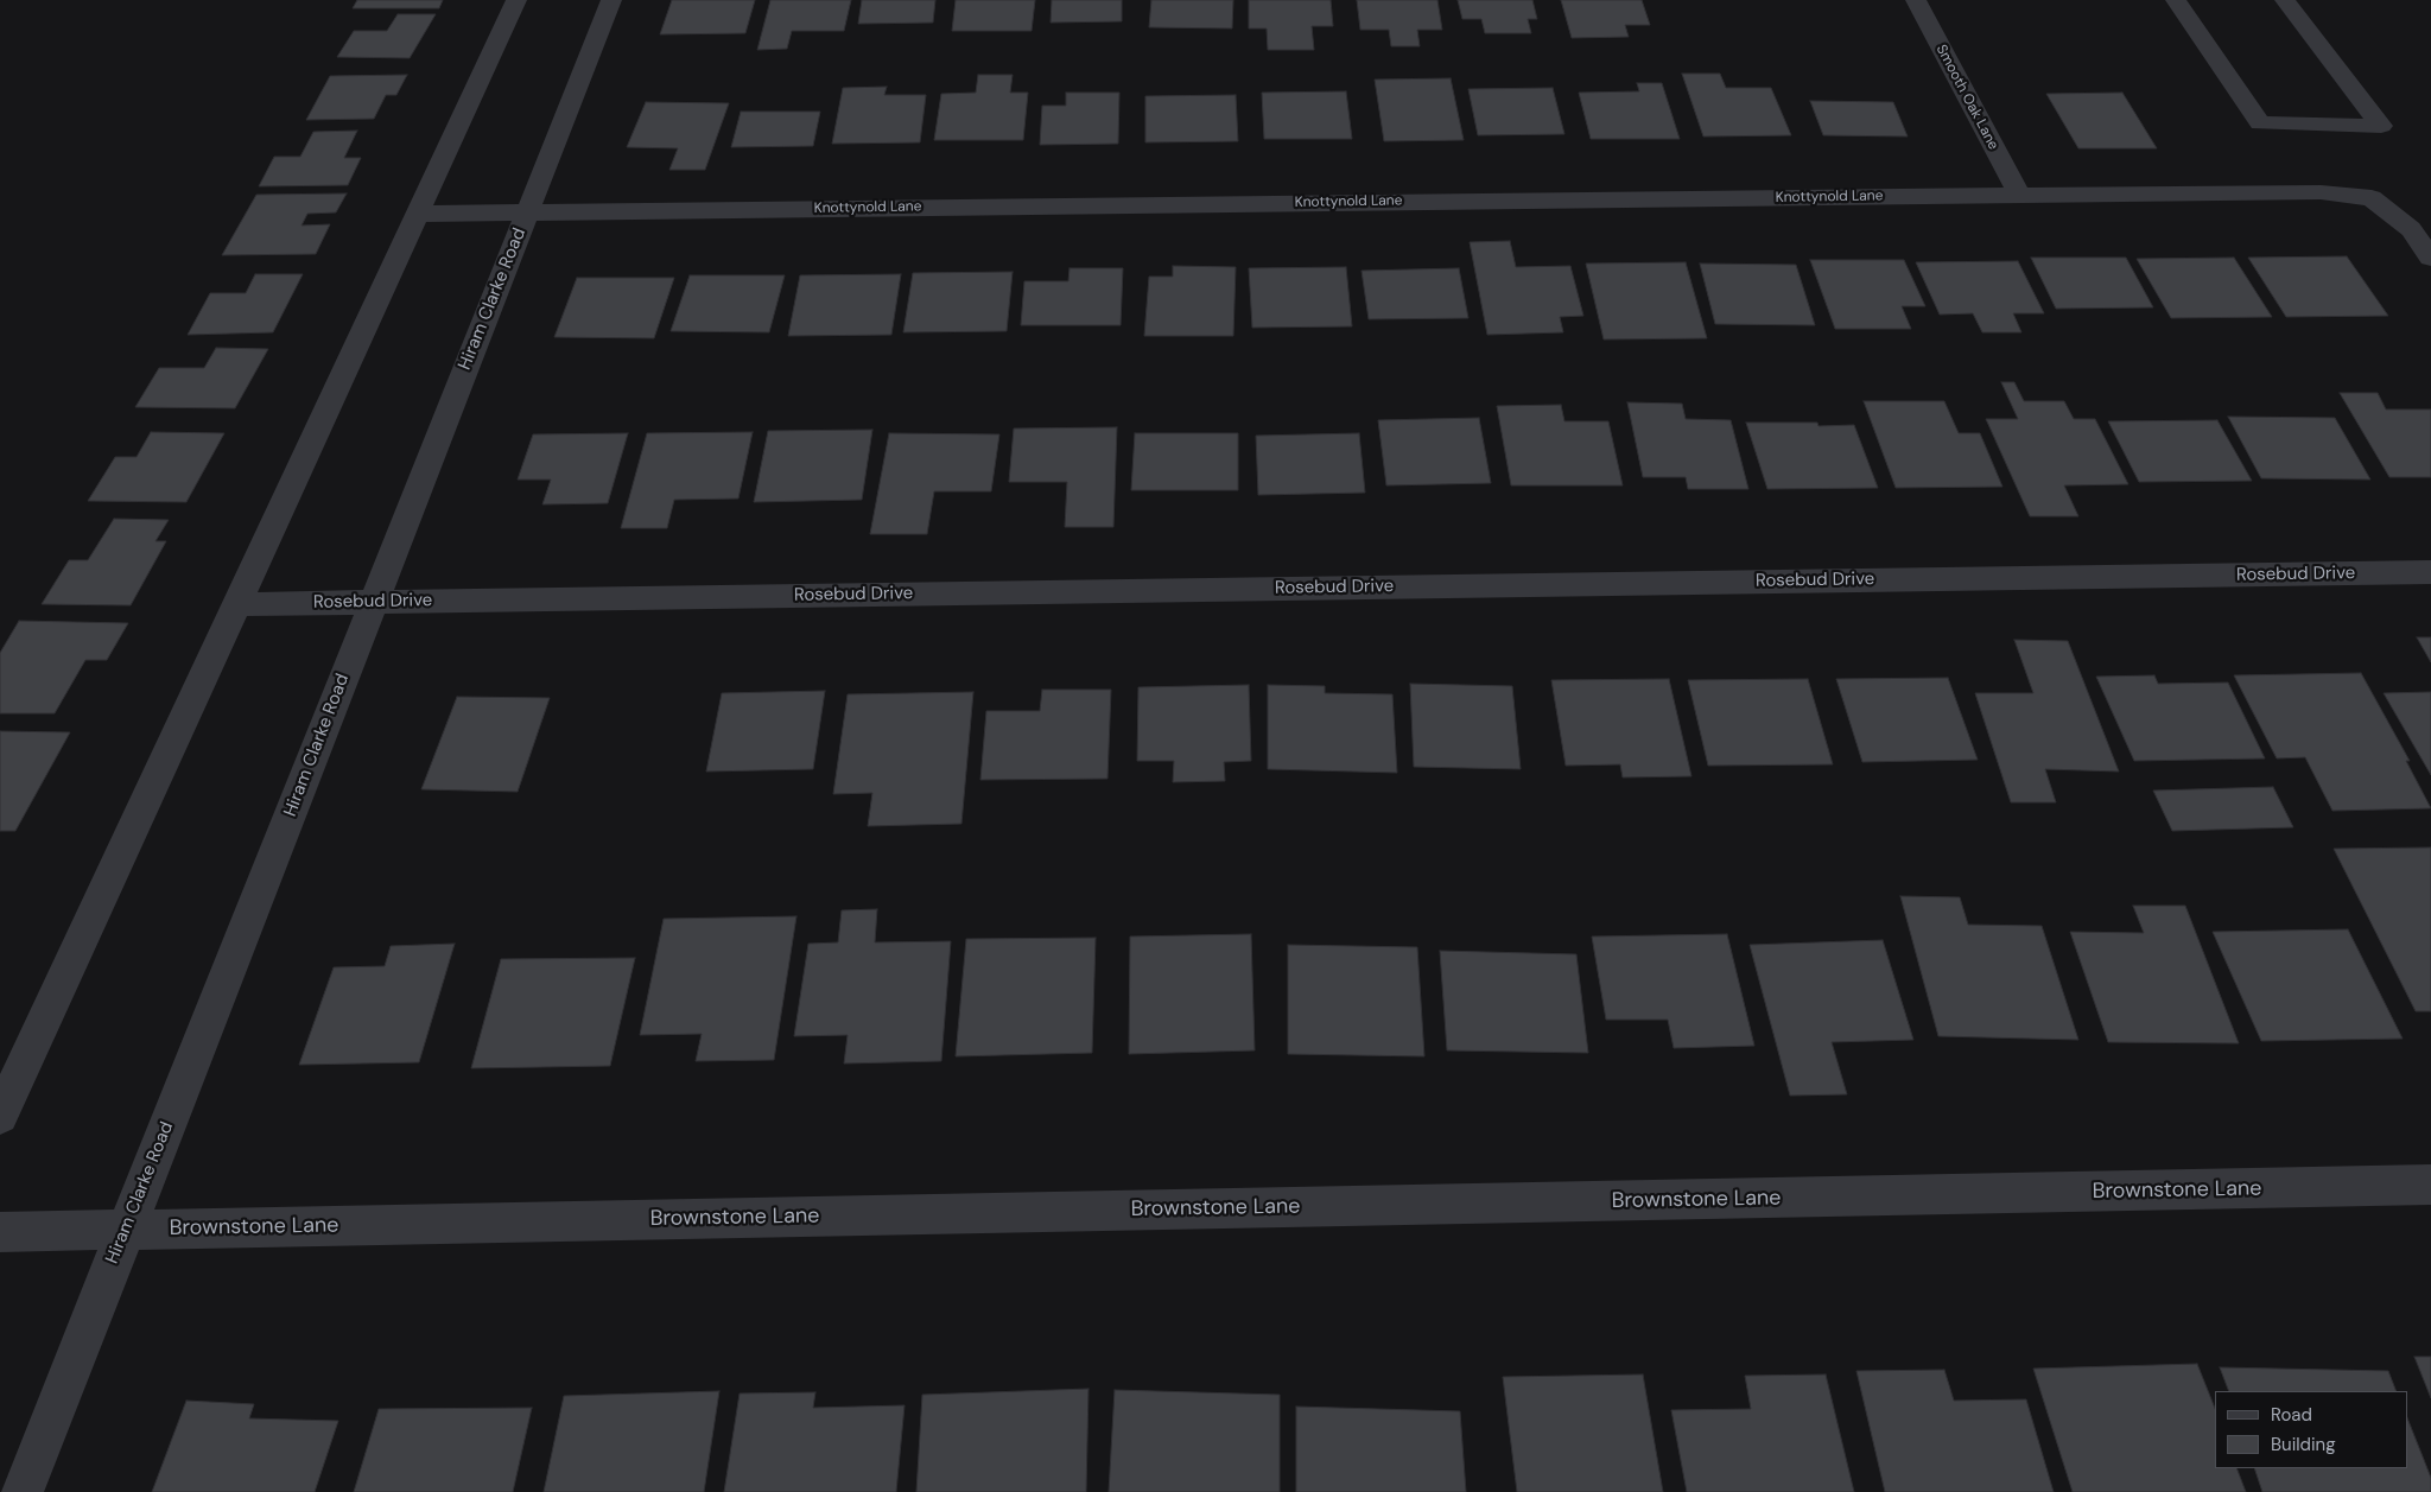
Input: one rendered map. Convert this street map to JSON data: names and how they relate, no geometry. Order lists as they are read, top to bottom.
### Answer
{
  "streets": {
    "street": [
      "Smooth Oak Lane",
      "Knottynold Lane",
      "Hiram Clarke Road",
      "Rosebud Drive",
      "Brownstone Lane"
    ]
  },
  "crossings": [
    ["Smooth Oak Lane", "Knottynold Lane"],
    ["Knottynold Lane", "Hiram Clarke Road"],
    ["Hiram Clarke Road", "Rosebud Drive"],
    ["Hiram Clarke Road", "Brownstone Lane"]
  ],
  "legend": ["Road", "Building"]
}
